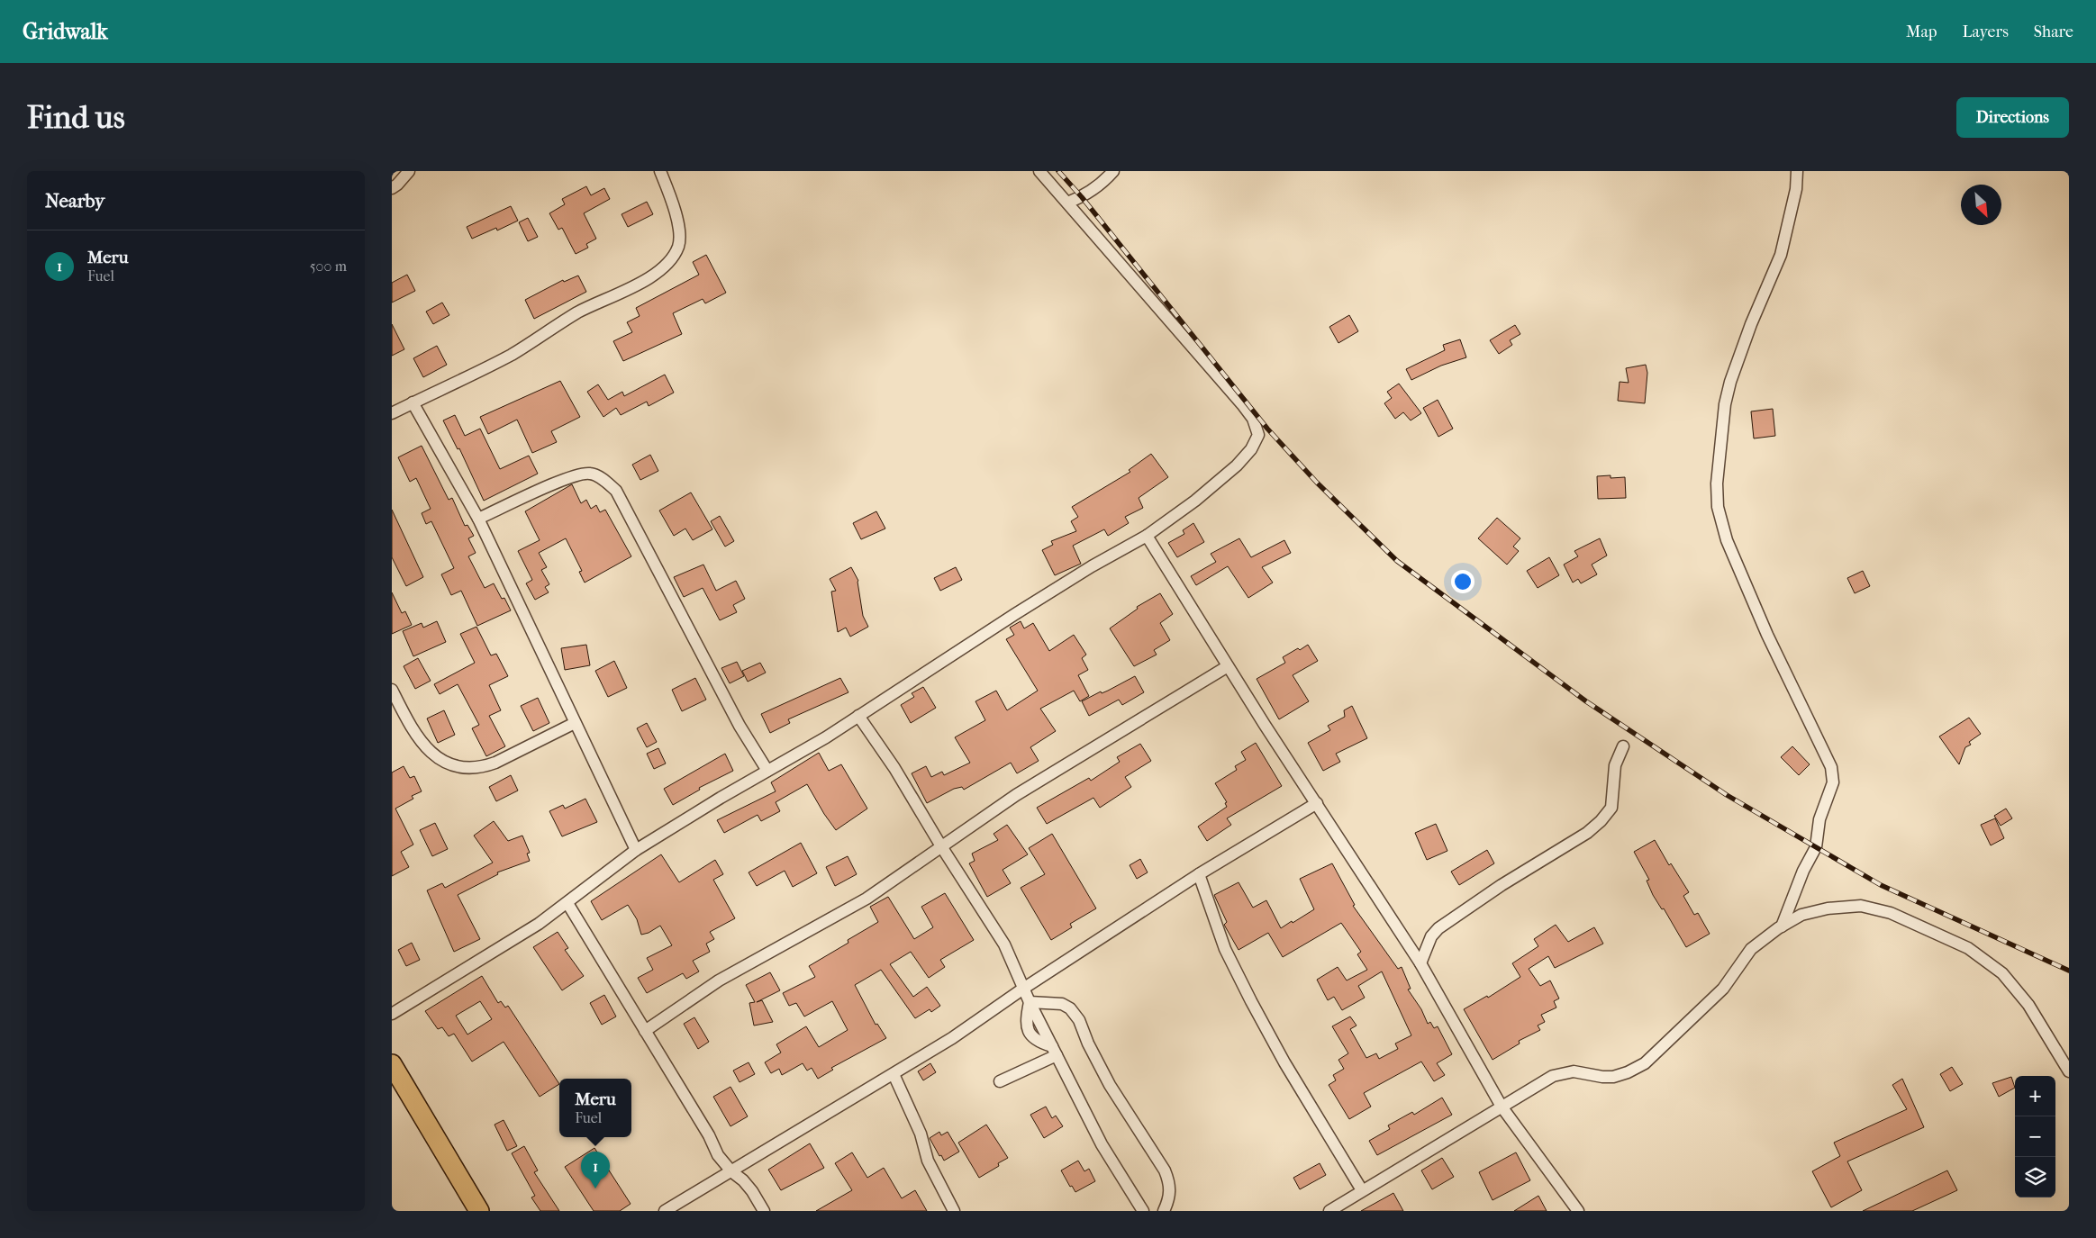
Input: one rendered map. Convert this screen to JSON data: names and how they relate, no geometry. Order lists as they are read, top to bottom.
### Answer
{
  "north": "bottom right",
  "page": {
    "header": "Gridwalk",
    "nav": ["Map", "Layers", "Share"],
    "buttons": "Directions",
    "title": "Find us",
    "heading": "Nearby",
    "list": [
      {
        "mark": "1",
        "name": "Meru",
        "note": "Fuel",
        "value": "500 m"
      }
    ],
    "map_buttons": ["+", "−"],
    "popup": ["Meru", "Fuel"],
    "pins": "1"
  }
}
